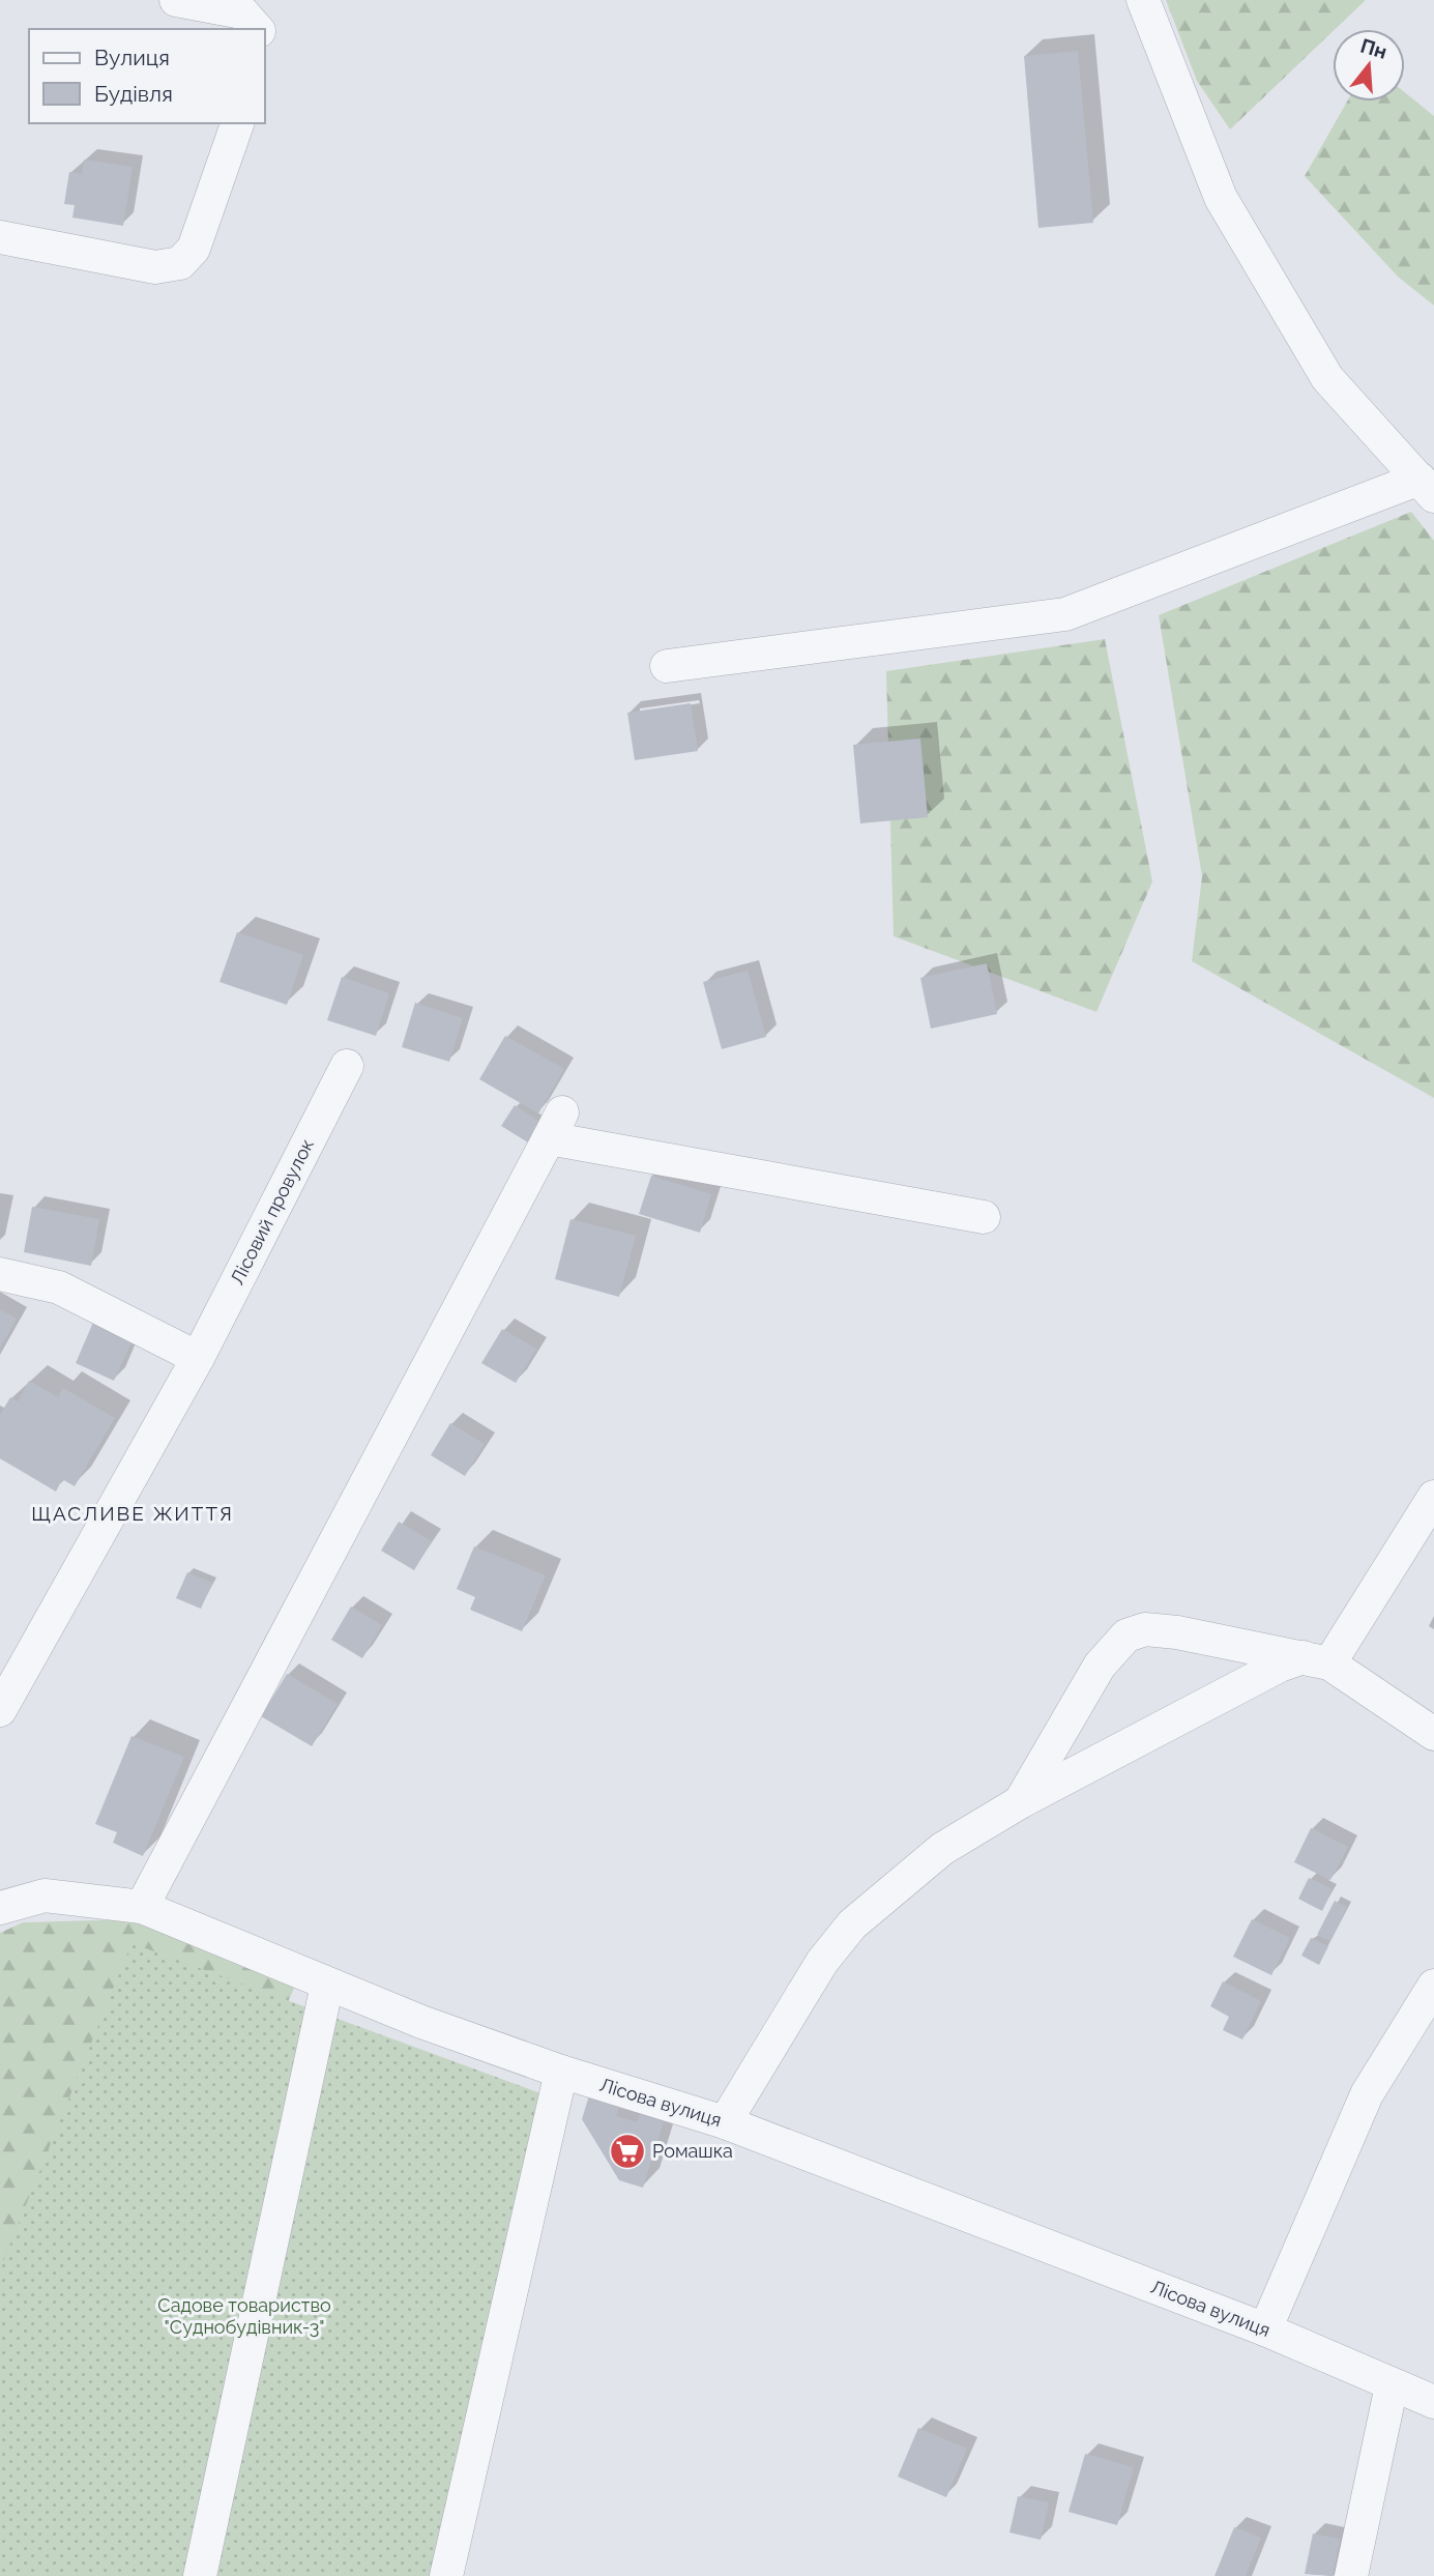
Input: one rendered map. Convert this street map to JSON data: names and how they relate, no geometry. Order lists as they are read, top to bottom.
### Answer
{
  "streets": {
    "street": ["Лісовий провулок", "Лісова вулиця"]
  },
  "districts": ["ЩАСЛИВЕ ЖИТТЯ"],
  "parks": ["Садове товариство \"Суднобудівник-3\""],
  "places": {
    "supermarket": ["Ромашка"]
  },
  "legend": ["Вулиця", "Будівля"],
  "north": "top"
}
